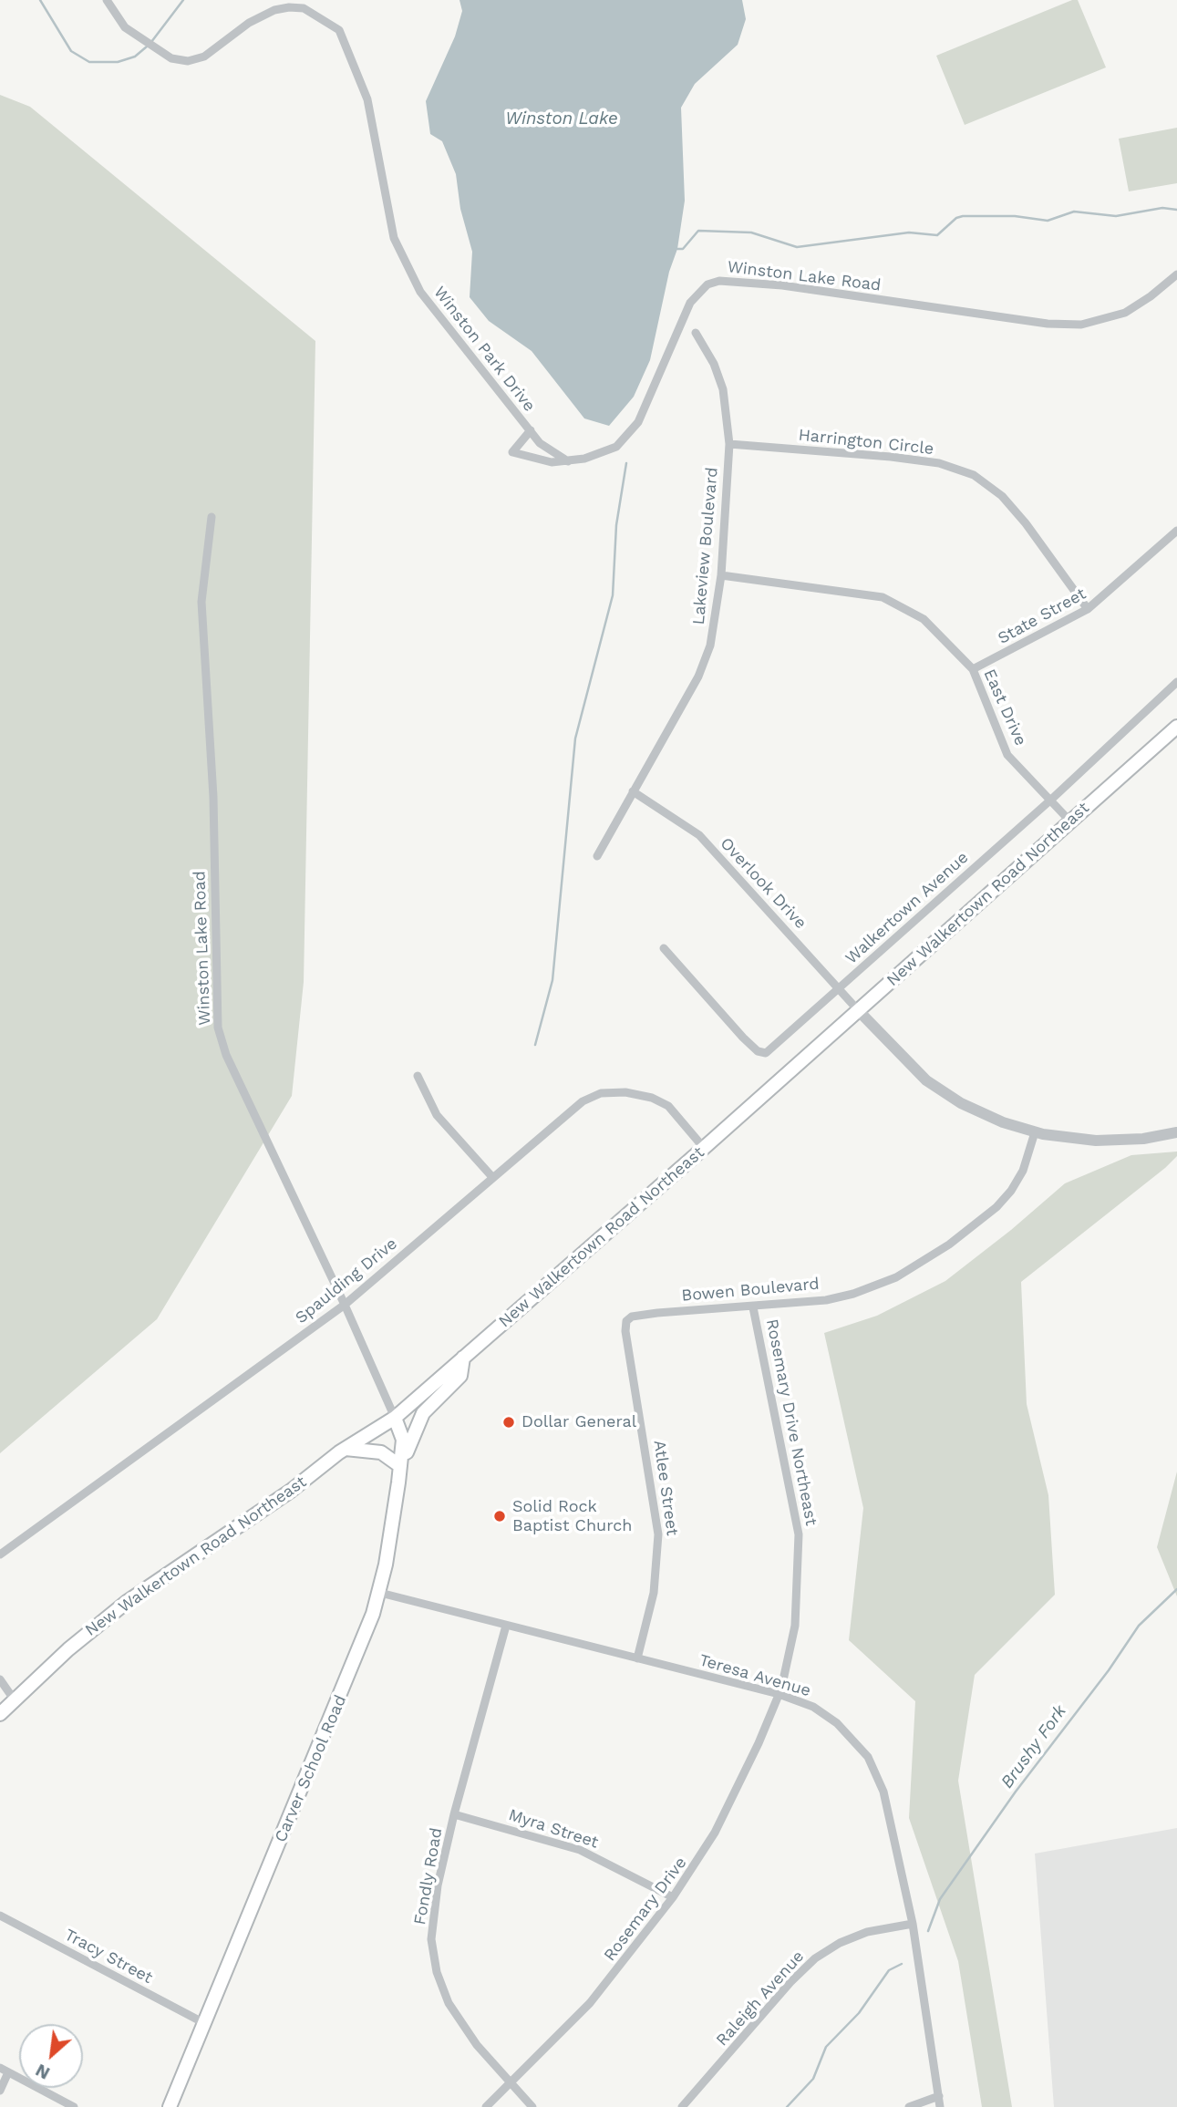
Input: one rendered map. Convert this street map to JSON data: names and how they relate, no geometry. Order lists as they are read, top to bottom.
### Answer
{
  "streets": {
    "main road": ["New Walkertown Road Northeast", "Carver School Road"],
    "street": [
      "Winston Lake Road",
      "Winston Park Drive",
      "Harrington Circle",
      "Lakeview Boulevard",
      "State Street",
      "East Drive",
      "Overlook Drive",
      "Walkertown Avenue",
      "Spaulding Drive",
      "Bowen Boulevard",
      "Rosemary Drive Northeast",
      "Atlee Street",
      "Teresa Avenue",
      "Myra Street",
      "Fondly Road",
      "Rosemary Drive",
      "Tracy Street",
      "Raleigh Avenue"
    ]
  },
  "crossings": [
    ["Winston Lake Road", "Winston Park Drive"],
    ["Winston Lake Road", "New Walkertown Road Northeast"],
    ["Winston Lake Road", "Spaulding Drive"],
    ["Winston Lake Road", "Carver School Road"],
    ["Harrington Circle", "Lakeview Boulevard"],
    ["Harrington Circle", "State Street"],
    ["Lakeview Boulevard", "East Drive"],
    ["Lakeview Boulevard", "Overlook Drive"],
    ["State Street", "East Drive"],
    ["East Drive", "New Walkertown Road Northeast"],
    ["East Drive", "Walkertown Avenue"],
    ["Overlook Drive", "New Walkertown Road Northeast"],
    ["Overlook Drive", "Walkertown Avenue"],
    ["New Walkertown Road Northeast", "Spaulding Drive"],
    ["New Walkertown Road Northeast", "Carver School Road"],
    ["Bowen Boulevard", "Rosemary Drive Northeast"],
    ["Bowen Boulevard", "Atlee Street"],
    ["Rosemary Drive Northeast", "Teresa Avenue"],
    ["Rosemary Drive Northeast", "Rosemary Drive"],
    ["Atlee Street", "Teresa Avenue"],
    ["Teresa Avenue", "Carver School Road"],
    ["Teresa Avenue", "Fondly Road"],
    ["Teresa Avenue", "Rosemary Drive"],
    ["Teresa Avenue", "Raleigh Avenue"],
    ["Carver School Road", "Tracy Street"],
    ["Myra Street", "Fondly Road"],
    ["Myra Street", "Rosemary Drive"],
    ["Fondly Road", "Rosemary Drive"]
  ],
  "water": ["Winston Lake", "Brushy Fork"],
  "places": ["Dollar General", "Solid Rock Baptist Church"],
  "north": "bottom left"
}
